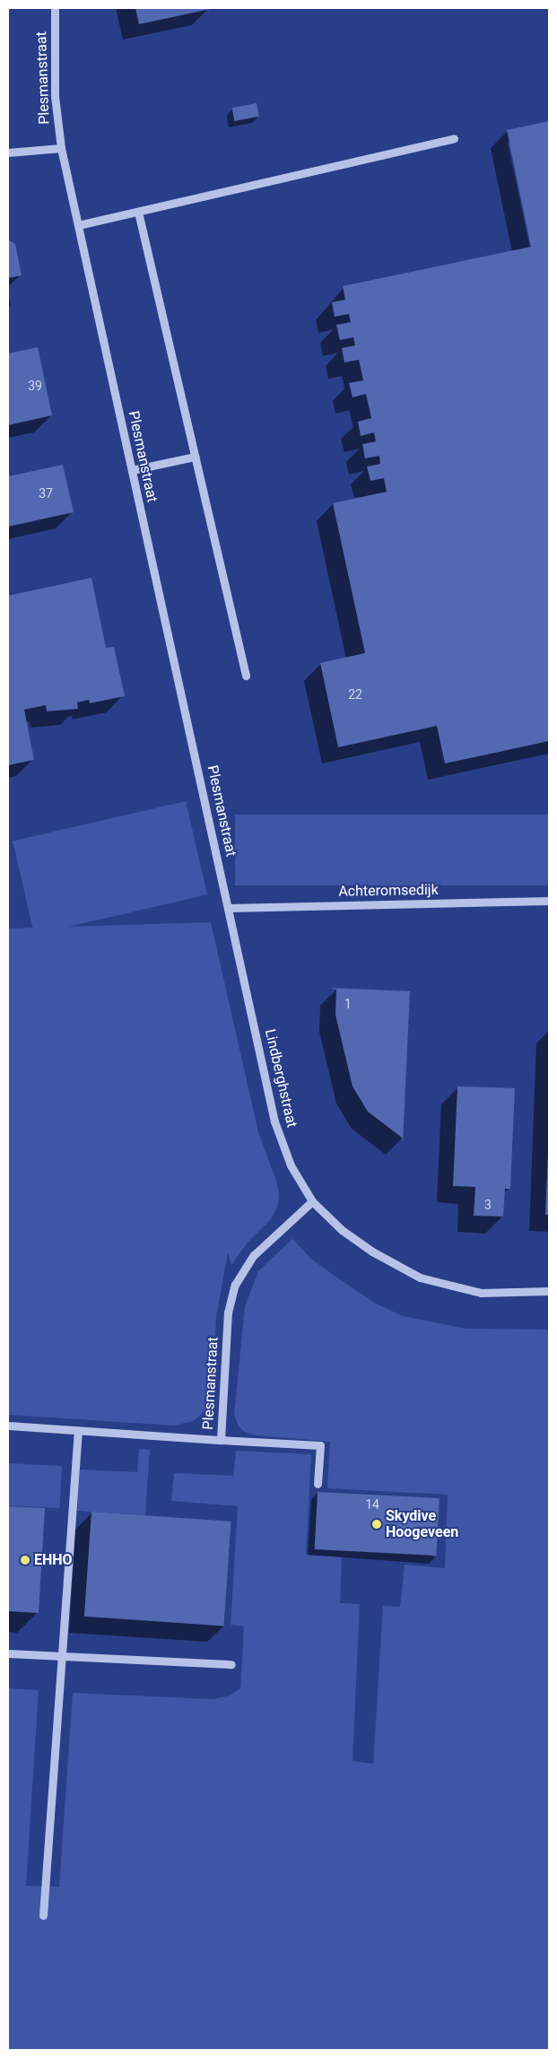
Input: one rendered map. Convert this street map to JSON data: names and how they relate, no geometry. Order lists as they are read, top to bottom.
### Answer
{
  "streets": {
    "street": ["Plesmanstraat", "Achteromsedijk", "Lindberghstraat"]
  },
  "crossings": [
    ["Plesmanstraat", "Achteromsedijk"],
    ["Plesmanstraat", "Lindberghstraat"],
    ["Achteromsedijk", "Lindberghstraat"]
  ],
  "places": ["Skydive Hoogeveen", "EHHO"],
  "house_numbers": [
    "39",
    "37",
    "22",
    "1",
    "3",
    "14"
  ]
}
